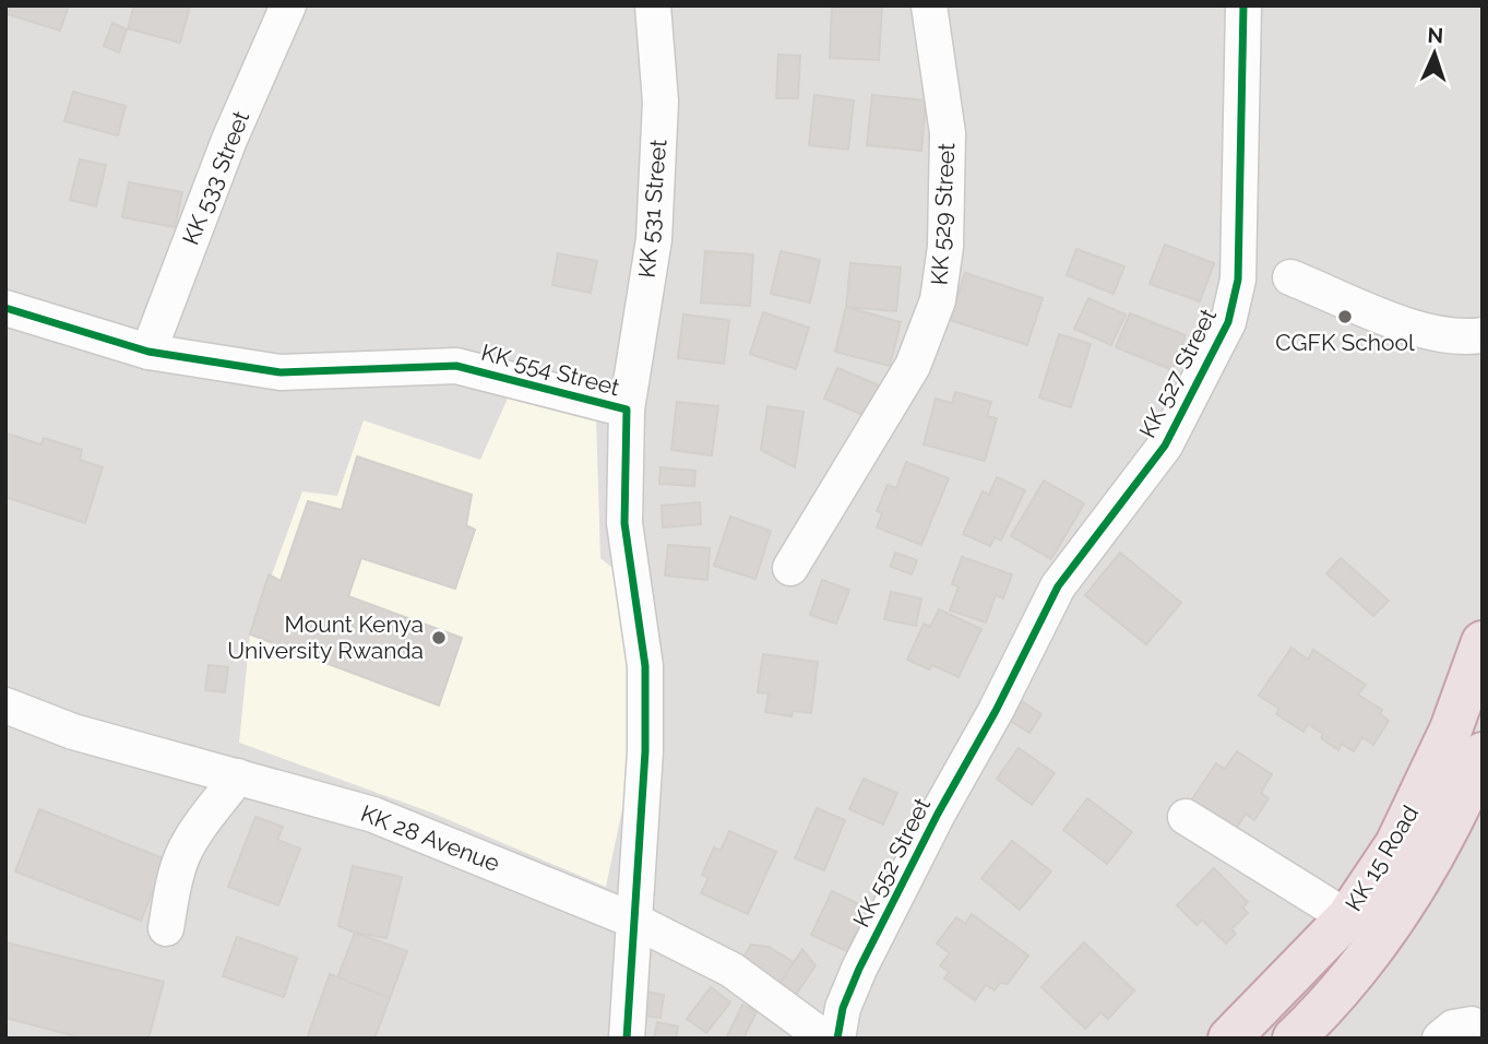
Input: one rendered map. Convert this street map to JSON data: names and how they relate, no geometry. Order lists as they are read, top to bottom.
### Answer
{
  "streets": {
    "highway": ["KK 15 Road"],
    "street": [
      "KK 533 Street",
      "KK 531 Street",
      "KK 529 Street",
      "KK 554 Street",
      "KK 527 Street",
      "KK 28 Avenue",
      "KK 552 Street"
    ]
  },
  "crossings": [
    ["KK 533 Street", "KK 554 Street"],
    ["KK 531 Street", "KK 554 Street"],
    ["KK 554 Street", "KK 28 Avenue"],
    ["KK 527 Street", "KK 552 Street"]
  ],
  "places": ["CGFK School", "Mount Kenya University Rwanda"],
  "north": "top"
}
